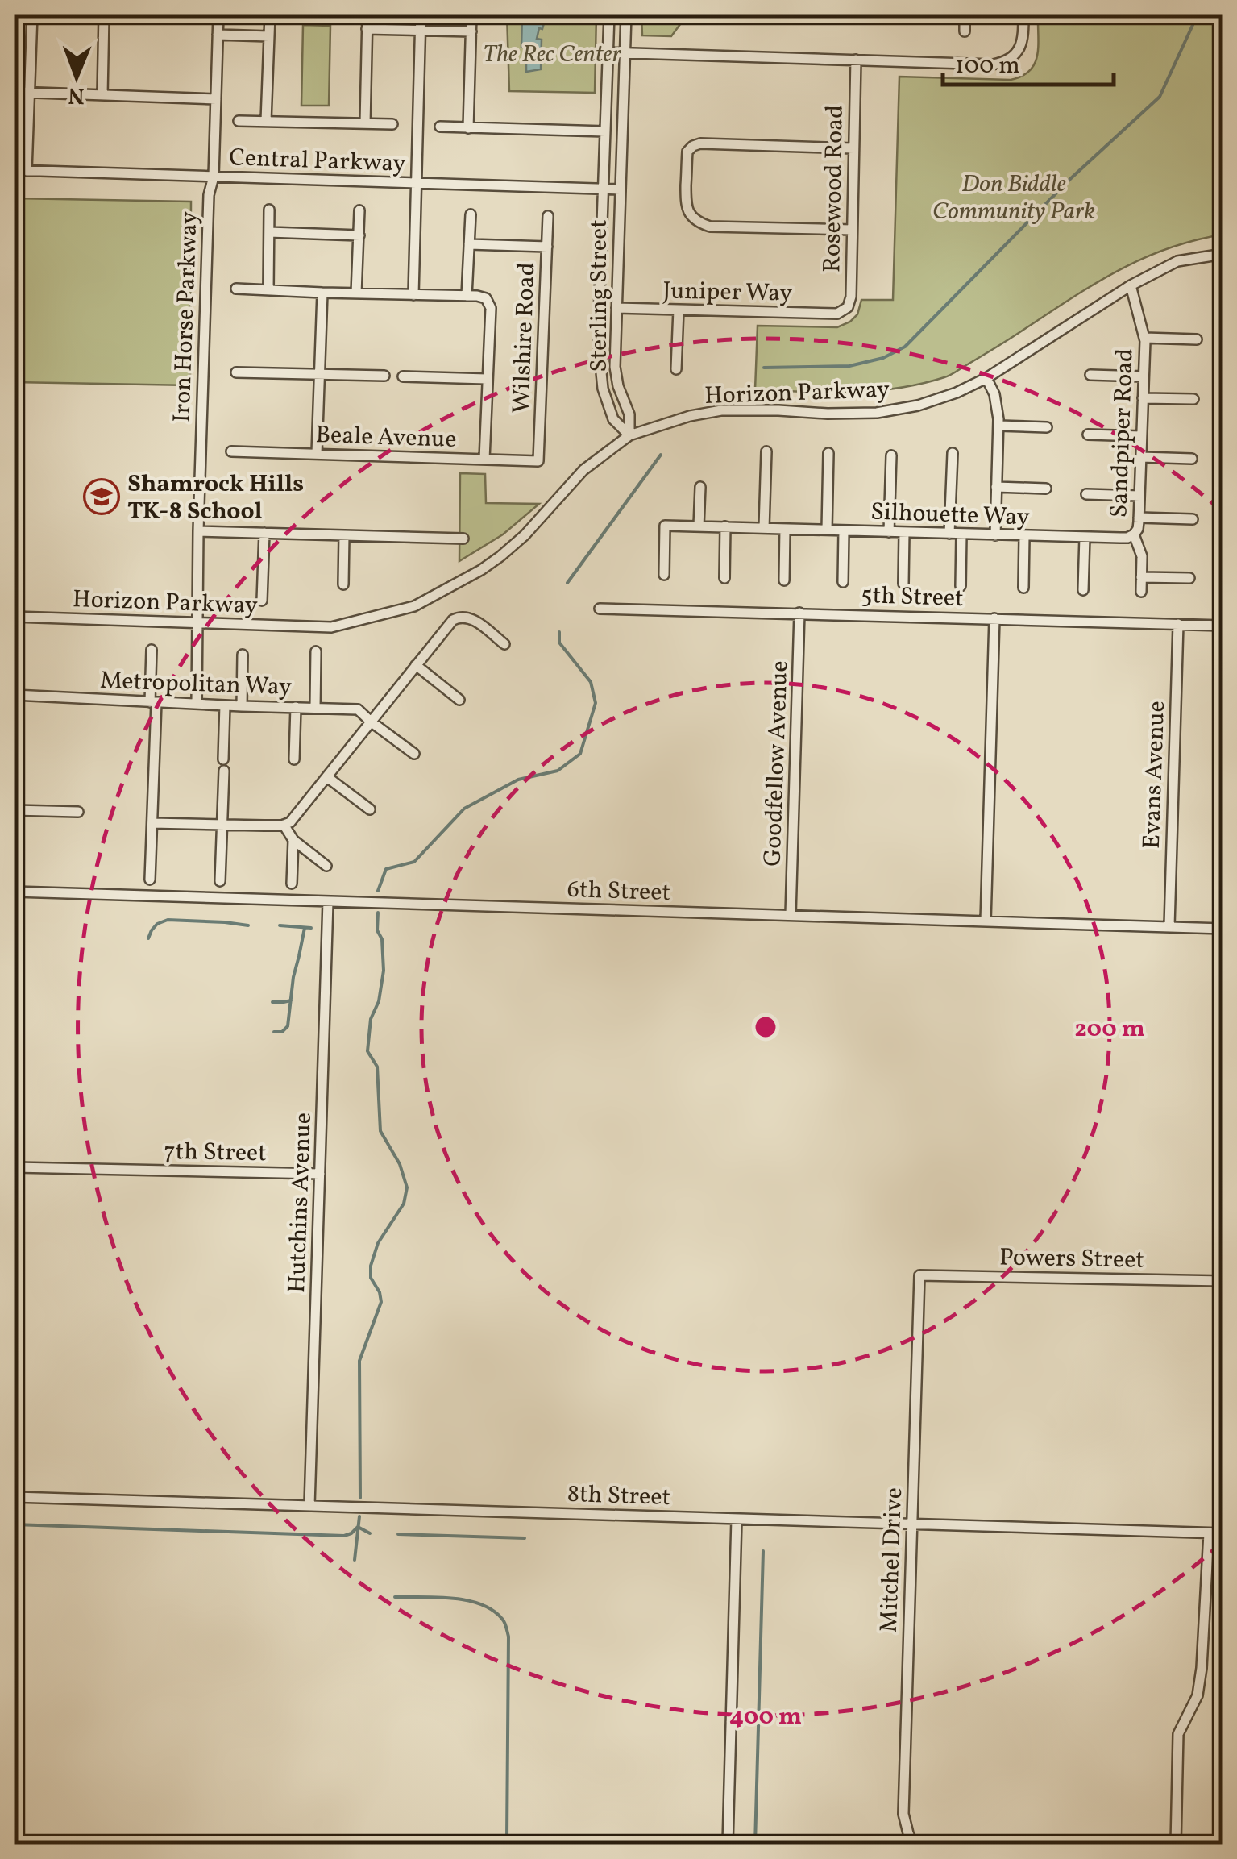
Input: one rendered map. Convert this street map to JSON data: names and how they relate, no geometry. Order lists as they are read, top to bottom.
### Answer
{
  "streets": {
    "street": [
      "Central Parkway",
      "Rosewood Road",
      "Juniper Way",
      "Sterling Street",
      "Iron Horse Parkway",
      "Wilshire Road",
      "Horizon Parkway",
      "Sandpiper Road",
      "Beale Avenue",
      "Silhouette Way",
      "5th Street",
      "Metropolitan Way",
      "Goodfellow Avenue",
      "Evans Avenue",
      "6th Street",
      "7th Street",
      "Hutchins Avenue",
      "Powers Street",
      "8th Street",
      "Mitchel Drive"
    ]
  },
  "crossings": [
    ["Central Parkway", "Sterling Street"],
    ["Central Parkway", "Iron Horse Parkway"],
    ["Rosewood Road", "Juniper Way"],
    ["Juniper Way", "Sterling Street"],
    ["Sterling Street", "Horizon Parkway"],
    ["Iron Horse Parkway", "Horizon Parkway"],
    ["Iron Horse Parkway", "Metropolitan Way"],
    ["Wilshire Road", "Beale Avenue"],
    ["Horizon Parkway", "Sandpiper Road"],
    ["Sandpiper Road", "Silhouette Way"],
    ["5th Street", "Goodfellow Avenue"],
    ["5th Street", "Evans Avenue"],
    ["Goodfellow Avenue", "6th Street"],
    ["Evans Avenue", "6th Street"],
    ["6th Street", "Hutchins Avenue"],
    ["7th Street", "Hutchins Avenue"],
    ["Hutchins Avenue", "8th Street"],
    ["Powers Street", "Mitchel Drive"],
    ["8th Street", "Mitchel Drive"]
  ],
  "parks": ["The Rec Center", "Don Biddle Community Park"],
  "places": {
    "school or university": ["Shamrock Hills TK-8 School"]
  },
  "scale_bar": "100 m",
  "north": "bottom",
  "rings": ["200 m", "400 m"]
}
